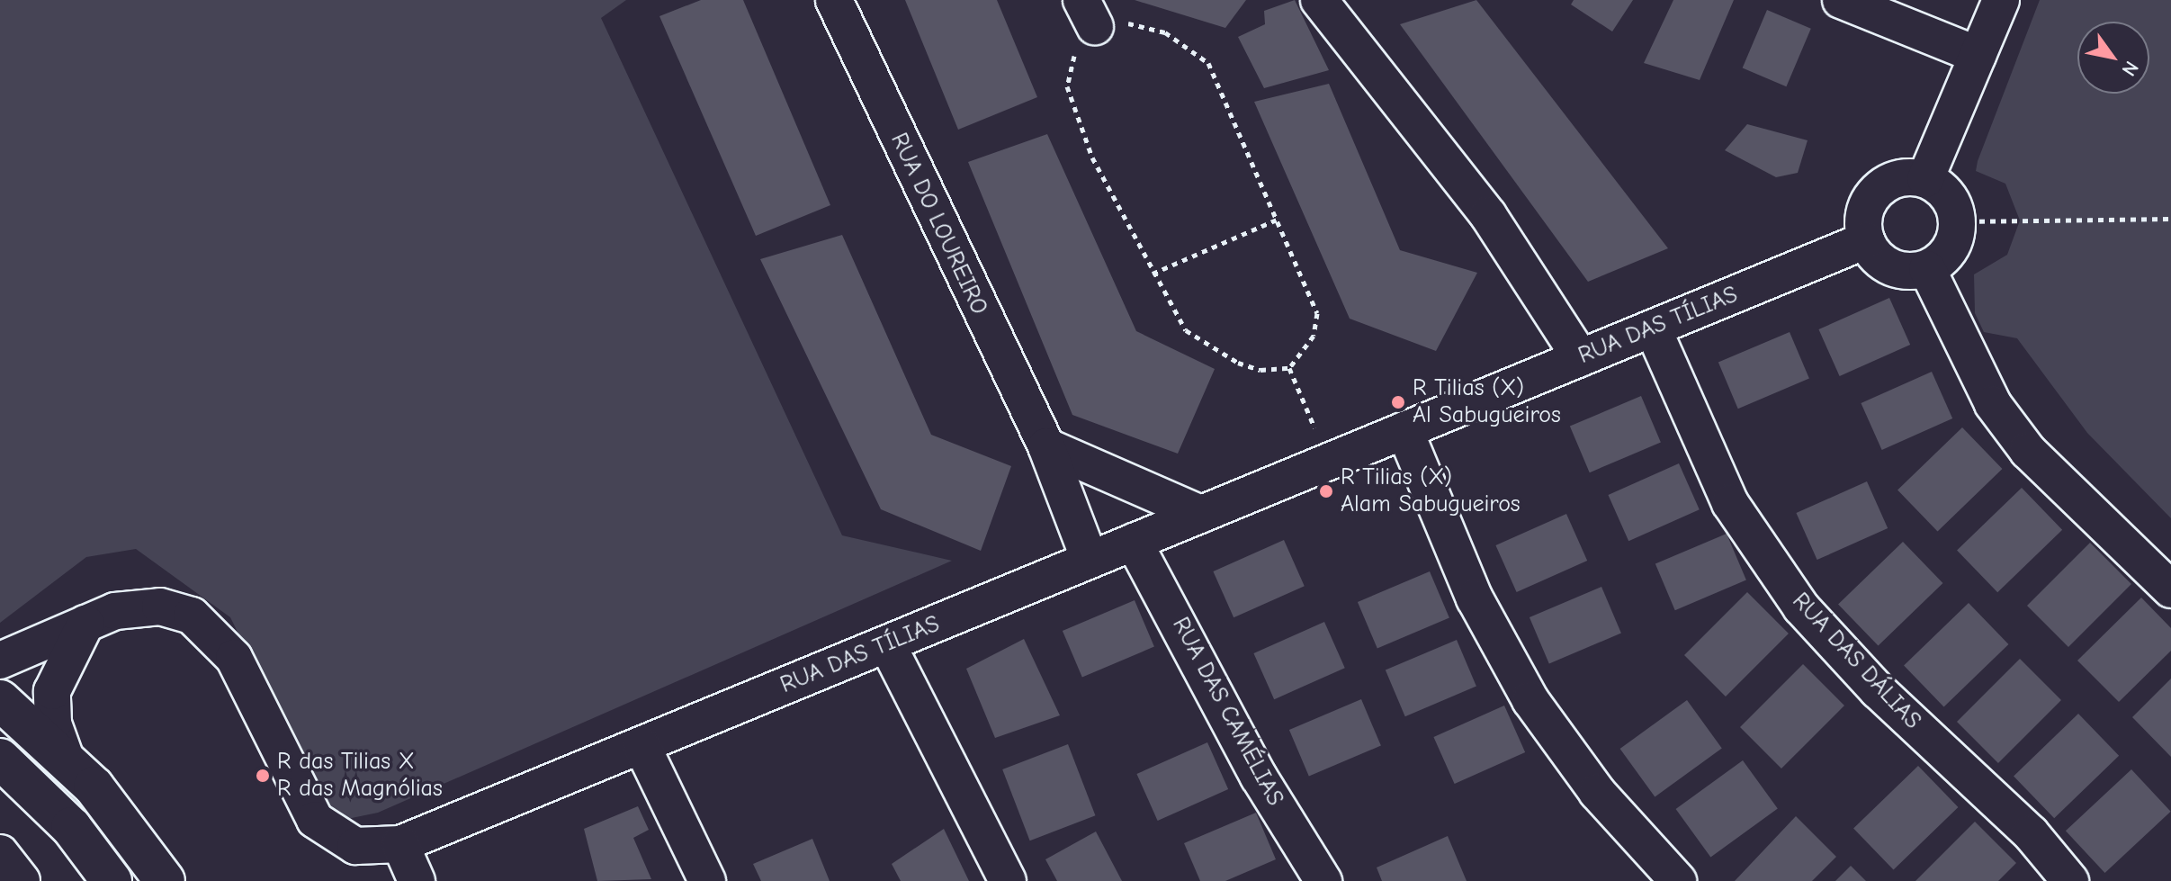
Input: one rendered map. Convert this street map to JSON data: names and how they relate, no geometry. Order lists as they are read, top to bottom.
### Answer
{
  "streets": {
    "street": [
      "RUA DO LOUREIRO",
      "RUA DAS TÍLIAS",
      "RUA DAS DÁLIAS",
      "RUA DAS CAMÉLIAS"
    ]
  },
  "crossings": [
    ["RUA DO LOUREIRO", "RUA DAS TÍLIAS"],
    ["RUA DAS TÍLIAS", "RUA DAS DÁLIAS"],
    ["RUA DAS TÍLIAS", "RUA DAS CAMÉLIAS"]
  ],
  "places": ["R Tilias (X) Al Sabugueiros", "R Tilias (X) Alam Sabugueiros", "R das Tilias X R das Magnólias"],
  "north": "bottom right"
}
